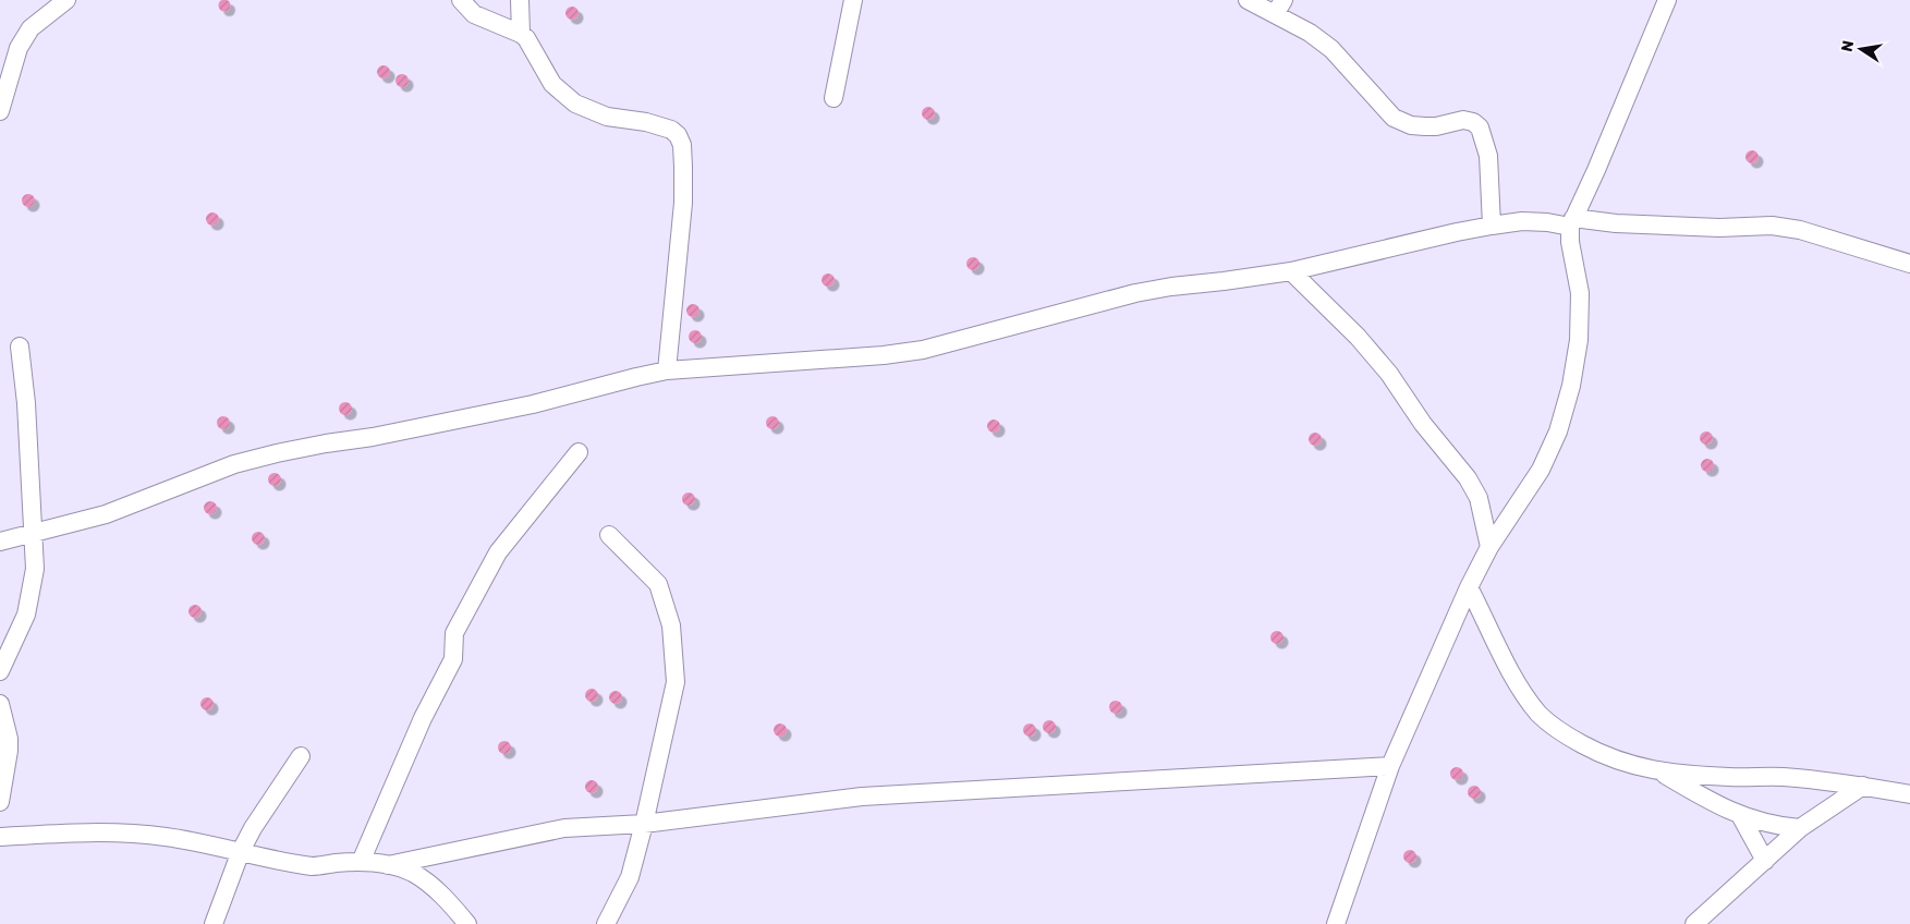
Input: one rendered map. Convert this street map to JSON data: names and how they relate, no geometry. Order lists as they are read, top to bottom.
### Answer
{
  "north": "left"
}
